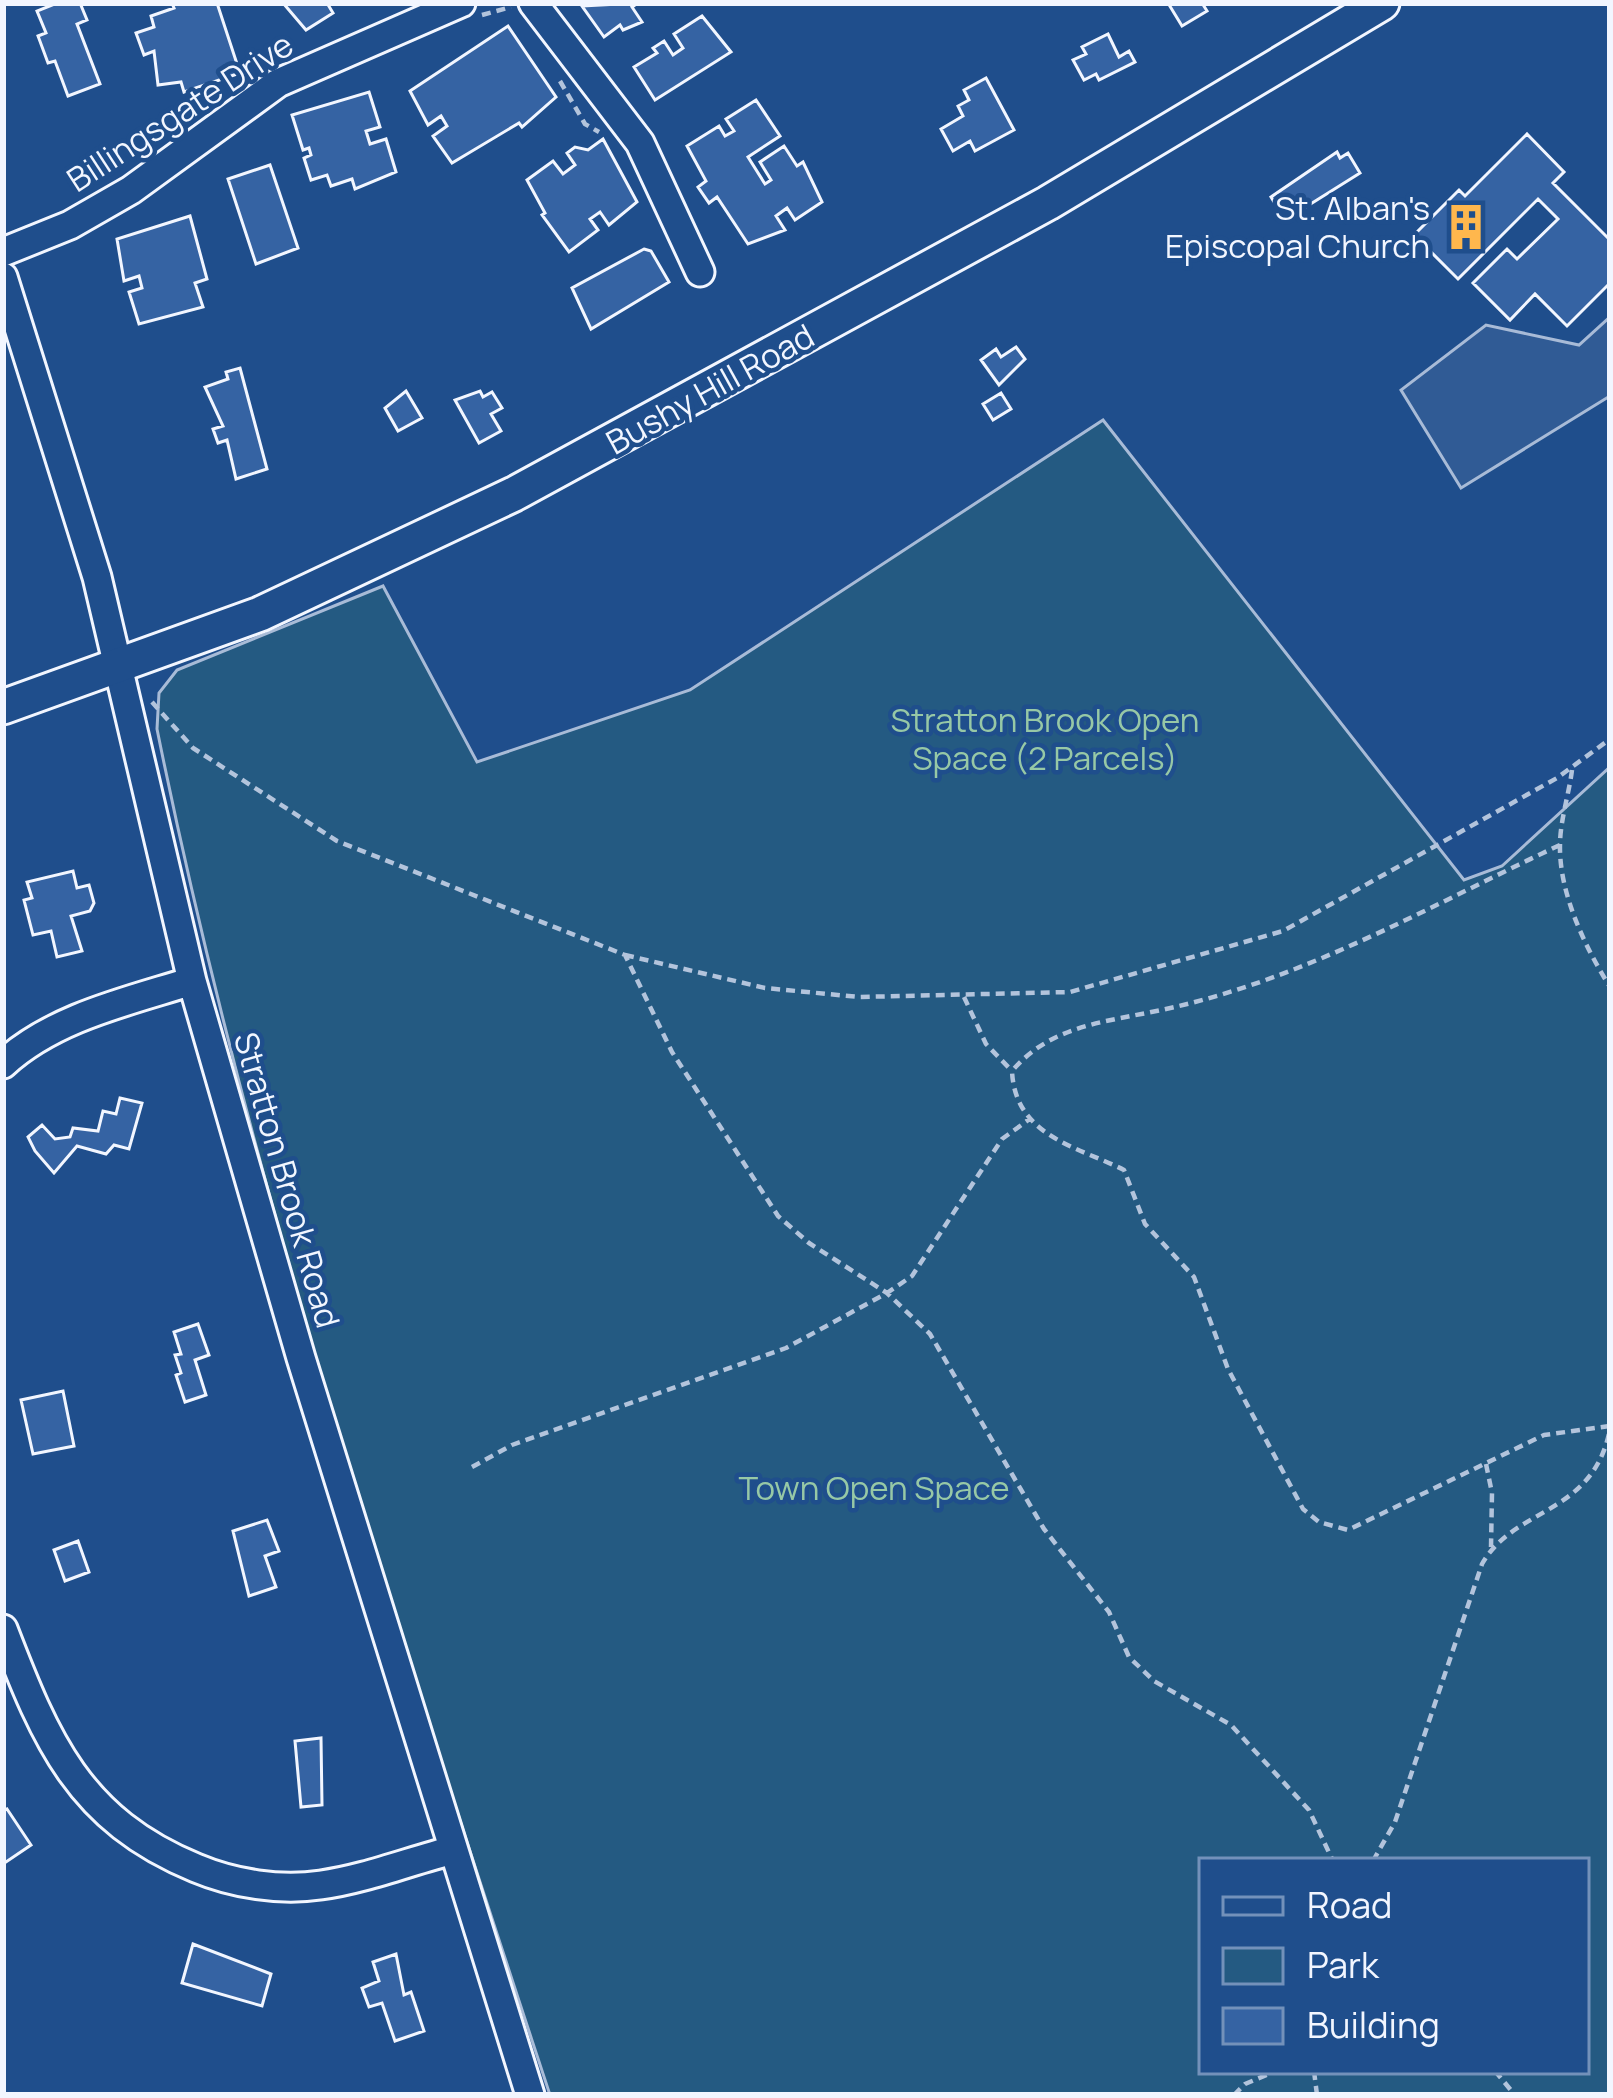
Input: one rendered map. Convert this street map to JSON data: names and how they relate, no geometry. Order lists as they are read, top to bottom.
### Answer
{
  "streets": {
    "main road": ["Bushy Hill Road"],
    "street": ["Billingsgate Drive", "Stratton Brook Road"]
  },
  "crossings": [
    ["Bushy Hill Road", "Stratton Brook Road"]
  ],
  "parks": ["Stratton Brook Open Space (2 Parcels)", "Town Open Space"],
  "places": {
    "building": ["St. Alban's Episcopal Church"]
  },
  "legend": ["Road", "Park", "Building"]
}
